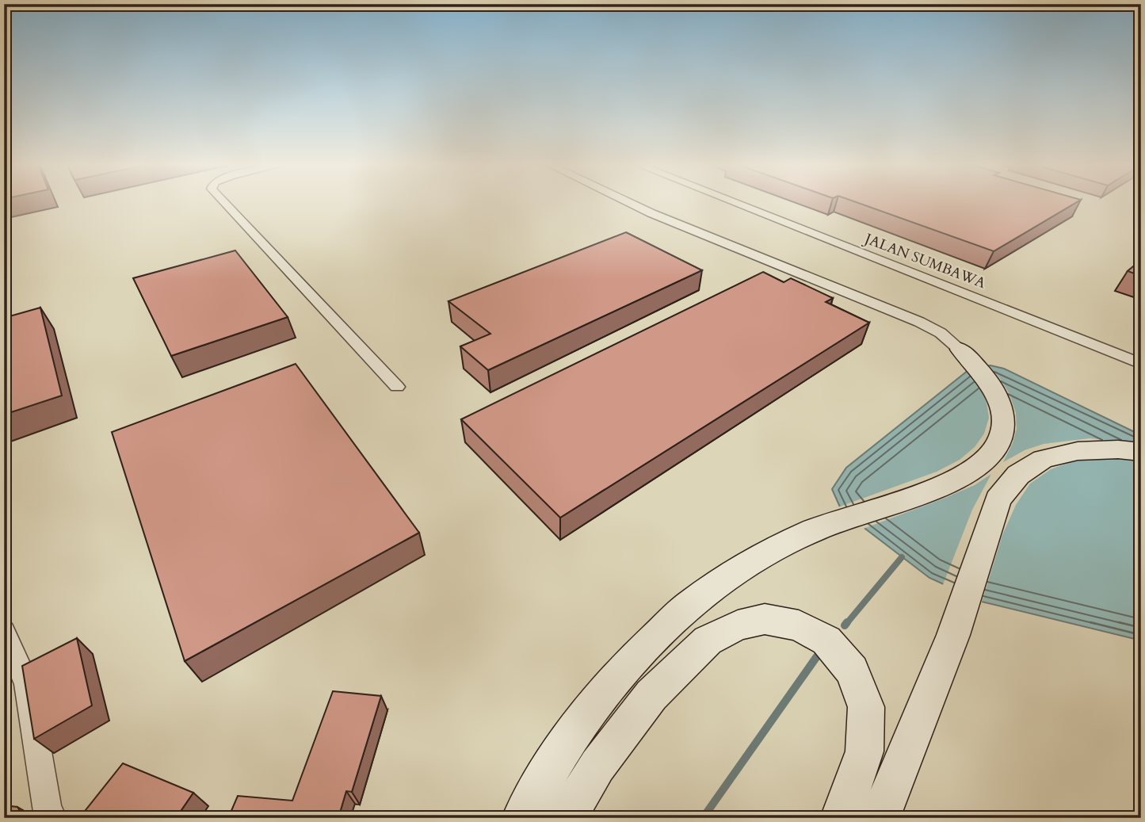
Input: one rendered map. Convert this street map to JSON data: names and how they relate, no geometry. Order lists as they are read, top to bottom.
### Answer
{
  "streets": {
    "street": ["JALAN SUMBAWA"]
  }
}
